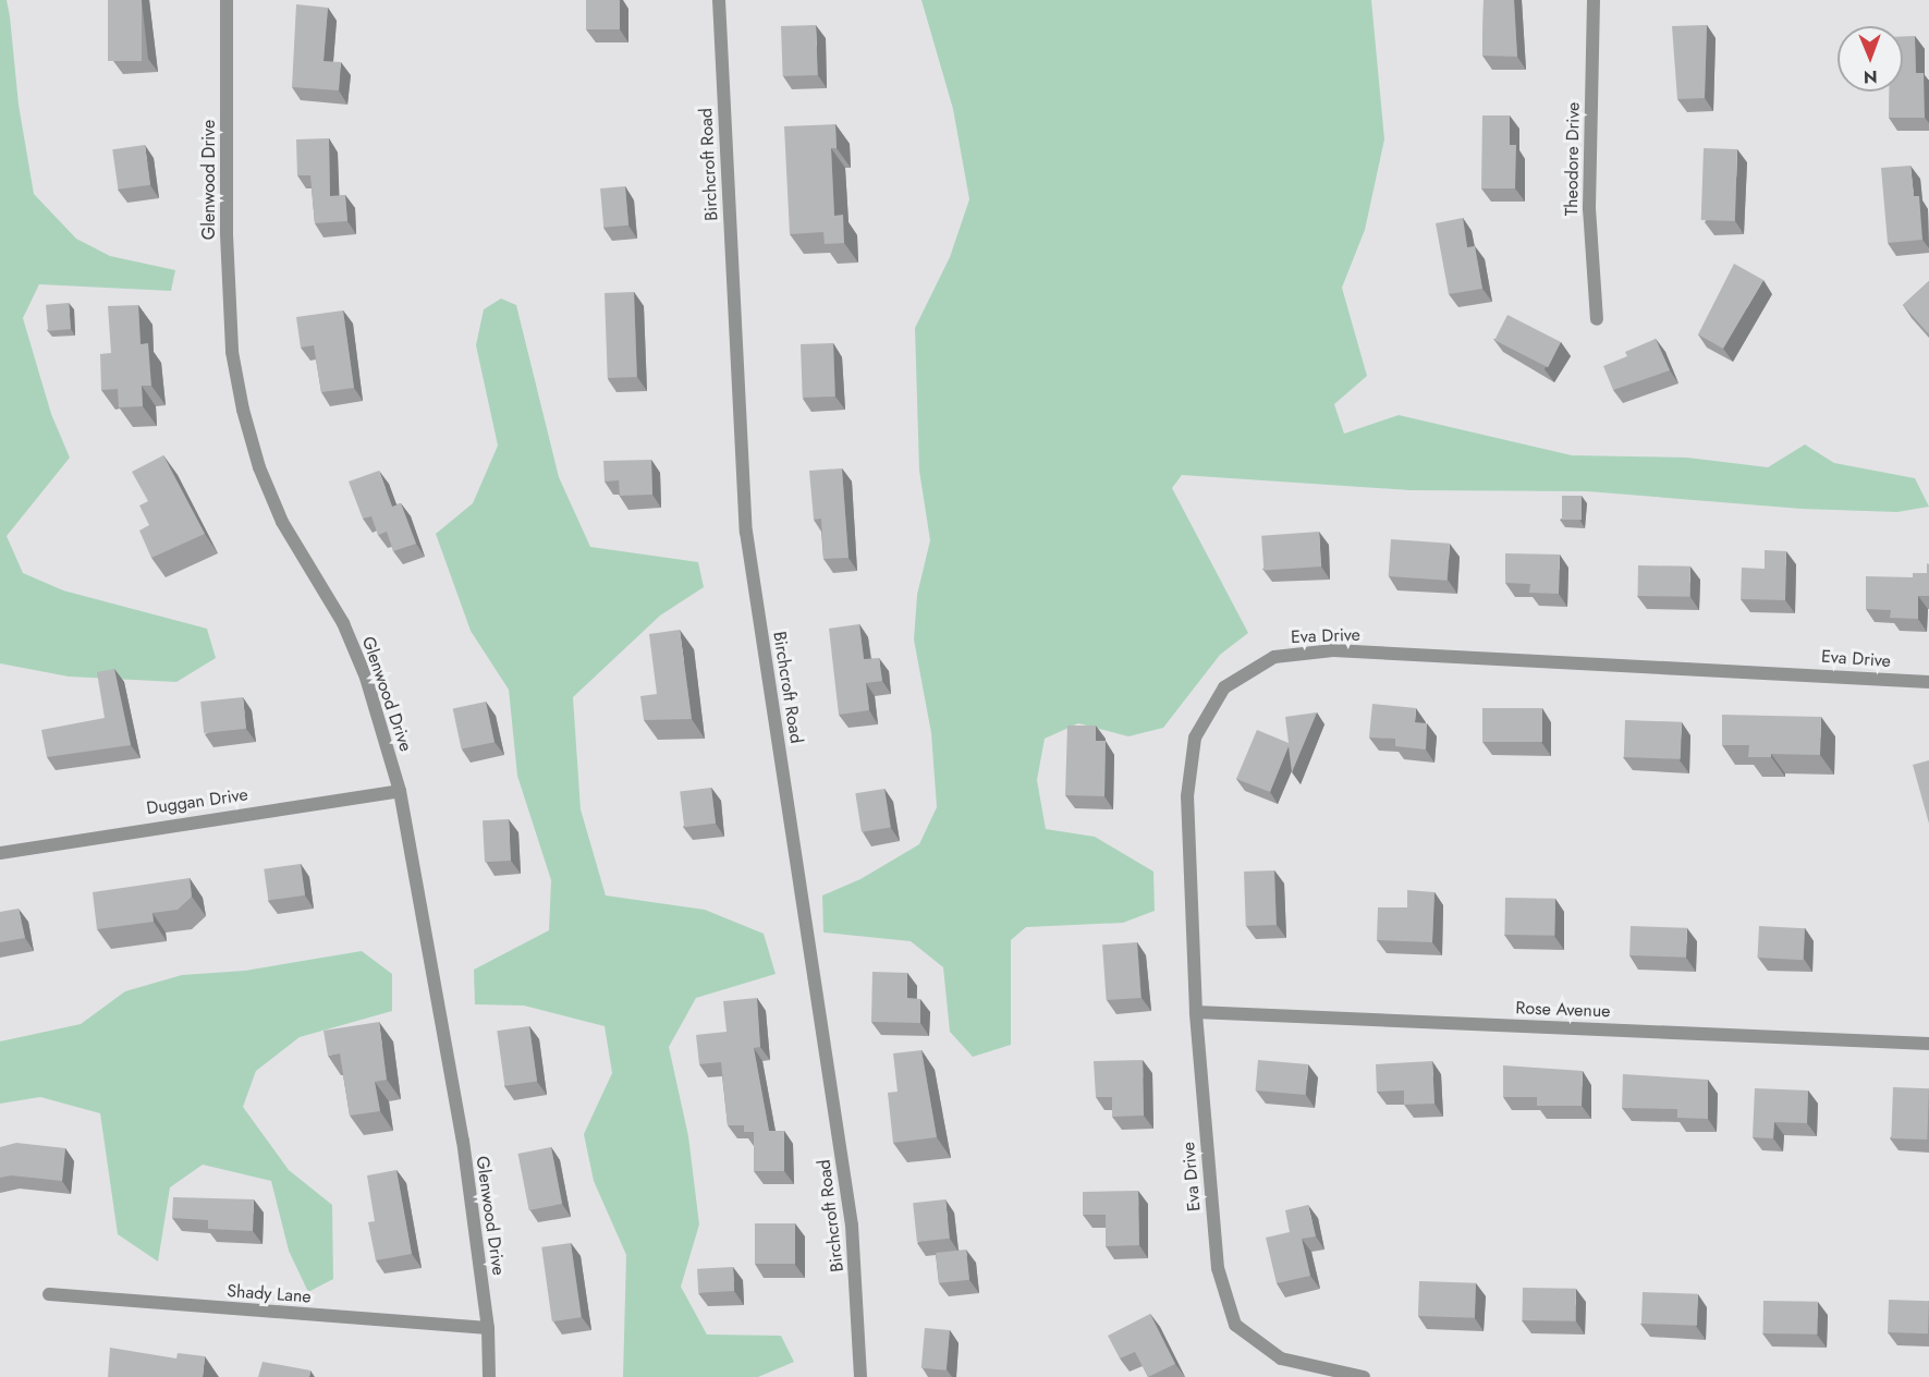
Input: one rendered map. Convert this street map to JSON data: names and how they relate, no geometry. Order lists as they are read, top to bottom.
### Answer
{
  "streets": {
    "street": [
      "Theodore Drive",
      "Birchcroft Road",
      "Glenwood Drive",
      "Eva Drive",
      "Duggan Drive",
      "Rose Avenue",
      "Shady Lane"
    ]
  },
  "crossings": [
    ["Glenwood Drive", "Duggan Drive"],
    ["Glenwood Drive", "Shady Lane"],
    ["Eva Drive", "Rose Avenue"]
  ],
  "north": "bottom"
}
